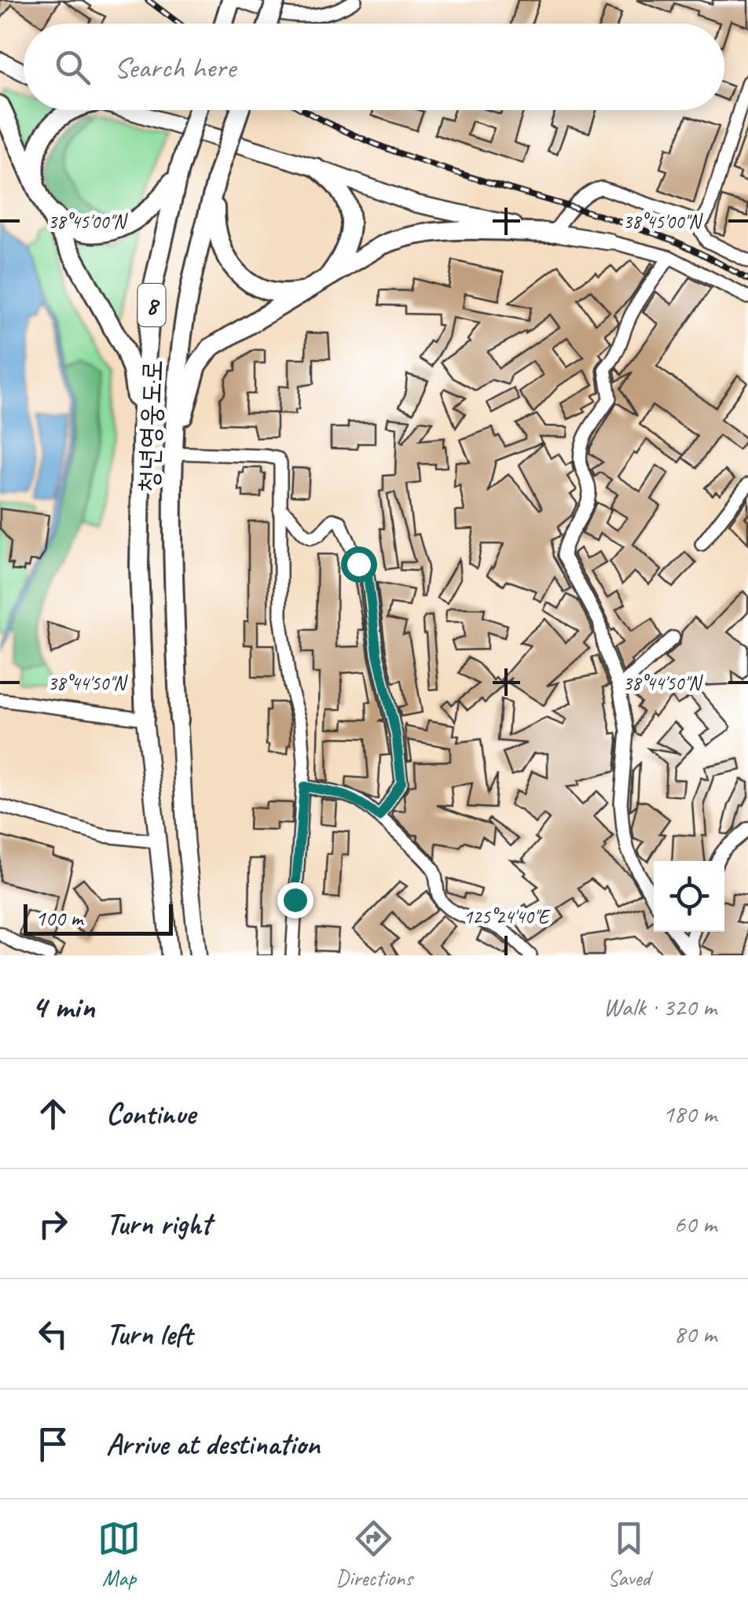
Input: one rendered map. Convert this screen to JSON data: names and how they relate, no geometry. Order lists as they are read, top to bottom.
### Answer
{
  "streets": {
    "highway": ["8", "청년영웅도로"]
  },
  "crossings": [
    ["8", "청년영웅도로"]
  ],
  "scale_bar": "100 m",
  "page": {
    "search": "Search here",
    "scale": "100 m",
    "heading": ["4 min", "Walk · 320 m"],
    "list": [
      ["Continue", "180 m"],
      ["Turn right", "60 m"],
      ["Turn left", "80 m"],
      "Arrive at destination"
    ],
    "nav": ["Map", "Directions", "Saved"]
  },
  "coordinates": ["38°45'00\"N", "38°44'50\"N", "125°24'40\"E"]
}
